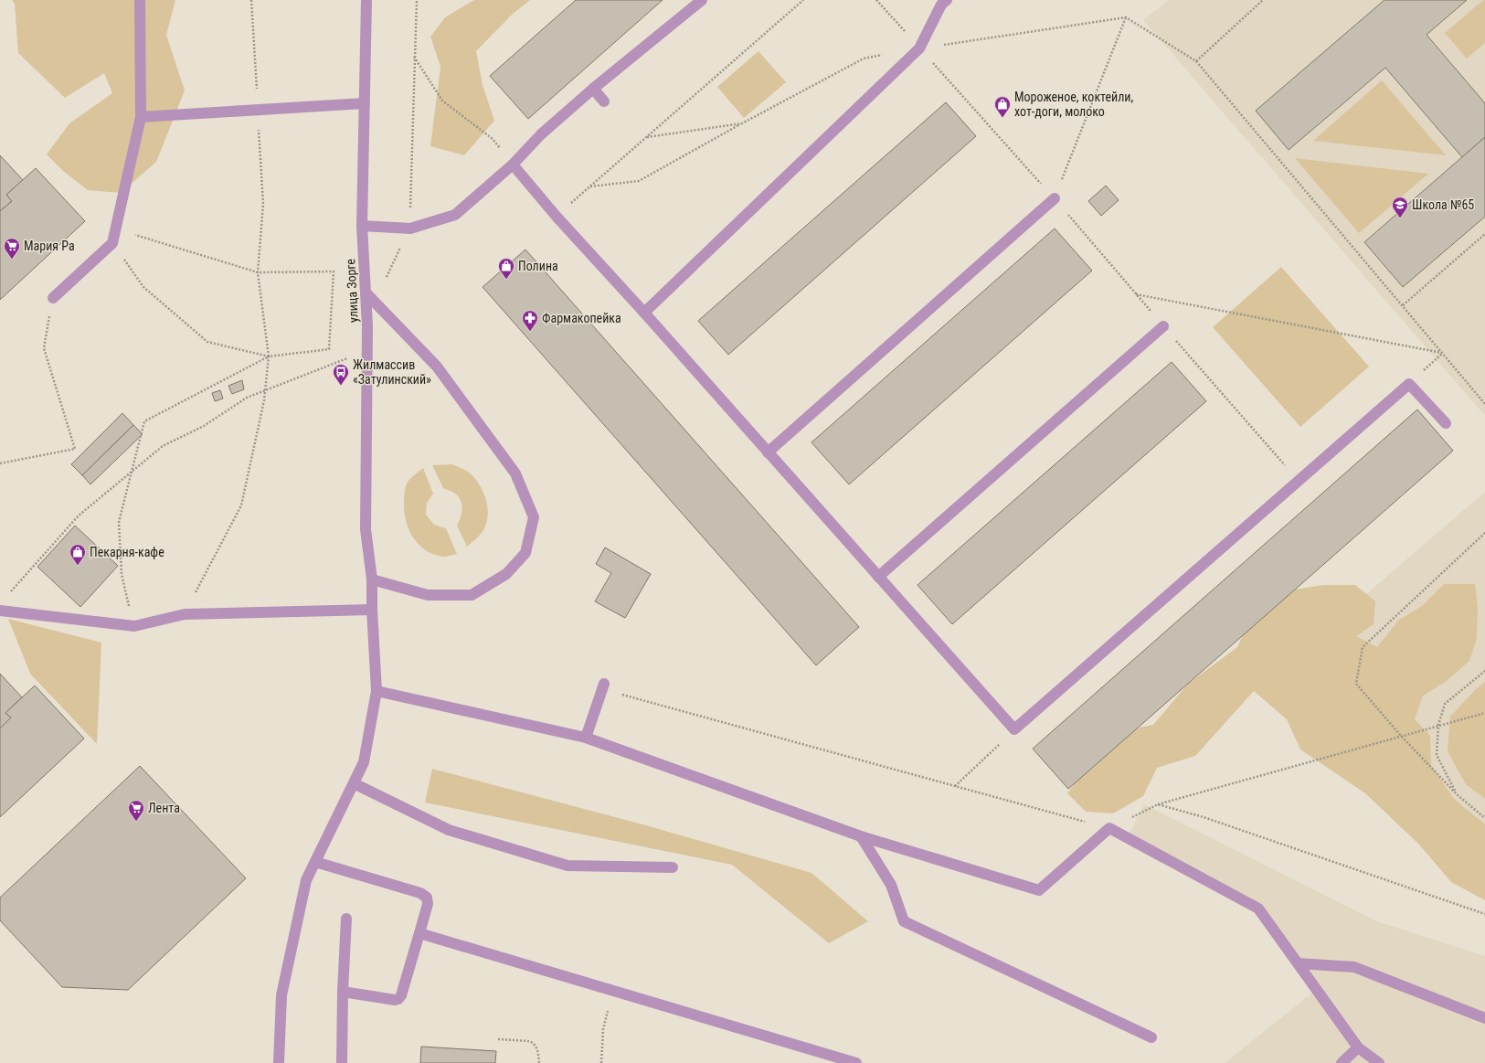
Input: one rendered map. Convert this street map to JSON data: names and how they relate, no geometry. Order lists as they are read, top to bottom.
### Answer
{
  "streets": {
    "street": ["улица Зорге"]
  },
  "places": {
    "shop": ["Мороженое, коктейли, хот-доги, молоко", "Полина", "Пекарня-кафе"],
    "school or university": ["Школа №65"],
    "supermarket": ["Мария Ра", "Лента"],
    "pharmacy": ["Фармакопейка"],
    "bus stop": ["Жилмассив «Затулинский»"]
  }
}
